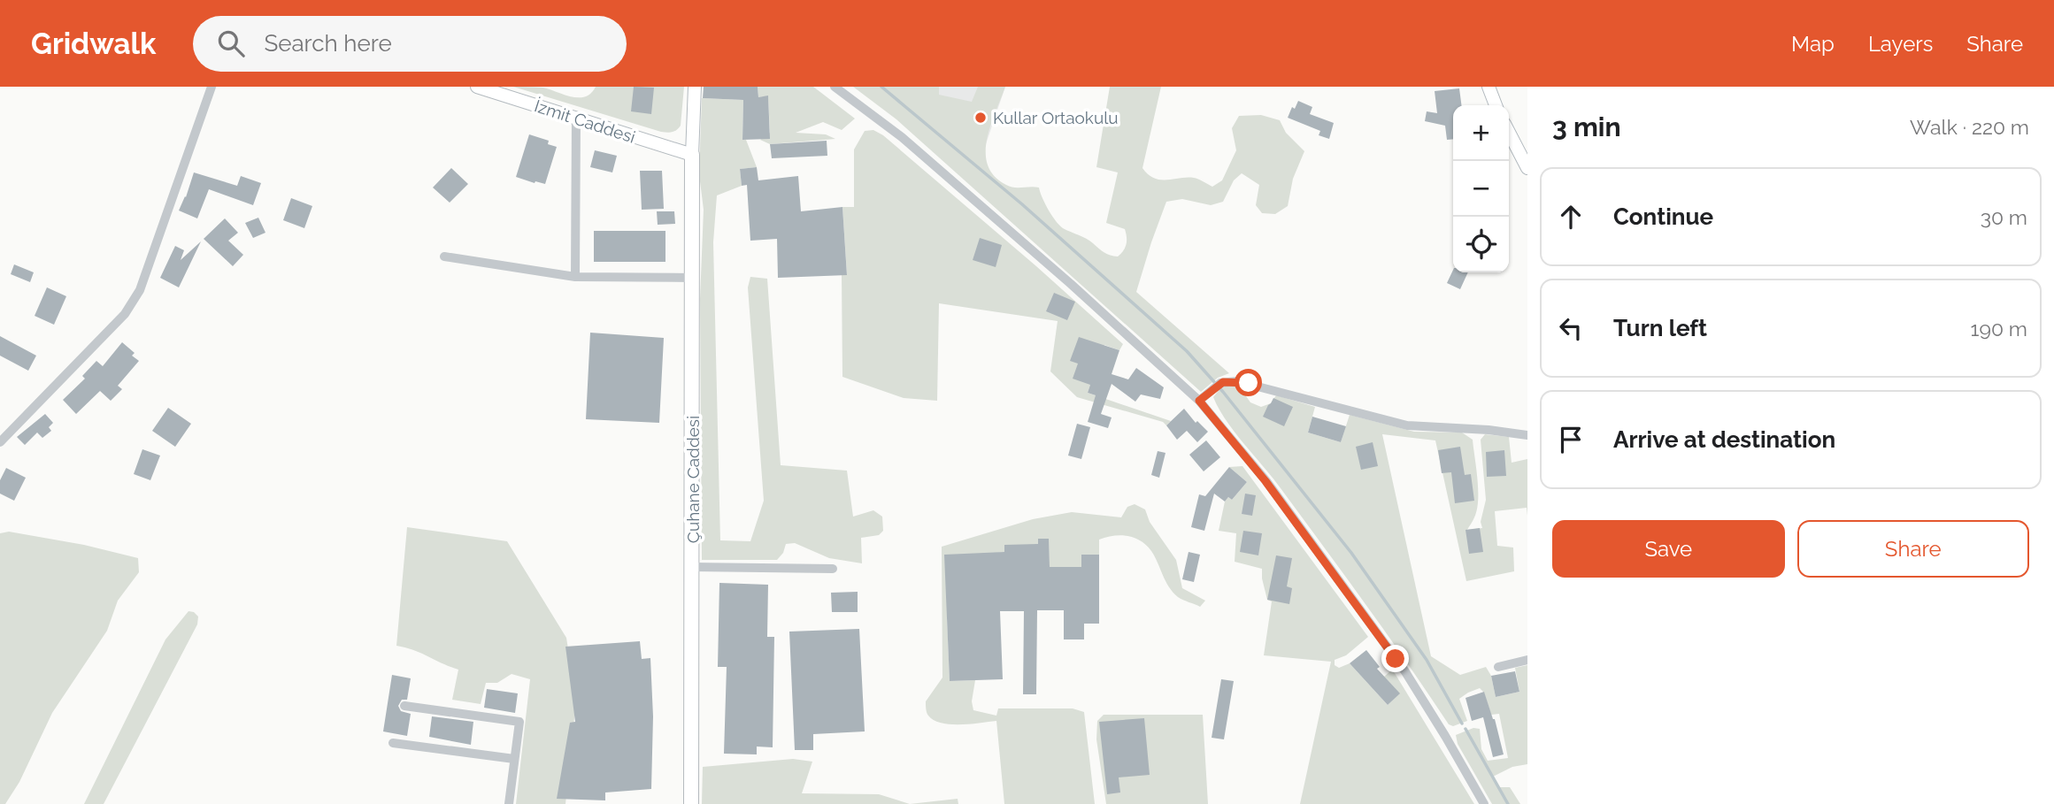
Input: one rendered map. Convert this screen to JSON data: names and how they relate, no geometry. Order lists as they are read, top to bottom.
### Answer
{
  "streets": {
    "main road": ["İzmit Caddesi", "Çuhane Caddesi"]
  },
  "crossings": [
    ["İzmit Caddesi", "Çuhane Caddesi"]
  ],
  "places": ["Kullar Ortaokulu"],
  "page": {
    "header": "Gridwalk",
    "search": "Search here",
    "nav": ["Map", "Layers", "Share"],
    "heading": ["3 min", "Walk · 220 m"],
    "map_buttons": ["+", "−"],
    "list": [
      ["Continue", "30 m"],
      ["Turn left", "190 m"],
      "Arrive at destination"
    ],
    "buttons": ["Save", "Share"]
  }
}
